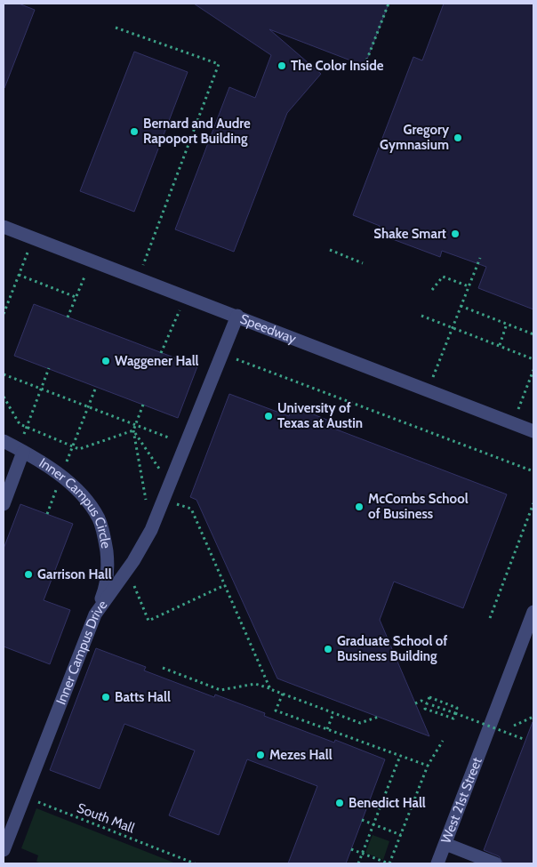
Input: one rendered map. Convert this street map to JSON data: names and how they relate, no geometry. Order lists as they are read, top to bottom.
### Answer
{
  "streets": {
    "street": [
      "Speedway",
      "Inner Campus Circle",
      "Inner Campus Drive",
      "West 21st Street"
    ],
    "path": ["South Mall"]
  },
  "crossings": [
    ["Speedway", "Inner Campus Drive"],
    ["Inner Campus Circle", "Inner Campus Drive"],
    ["Inner Campus Drive", "South Mall"]
  ],
  "places": [
    "The Color Inside",
    "Bernard and Audre Rapoport Building",
    "Gregory Gymnasium",
    "Shake Smart",
    "Waggener Hall",
    "University of Texas at Austin",
    "McCombs School of Business",
    "Garrison Hall",
    "Graduate School of Business Building",
    "Batts Hall",
    "Mezes Hall",
    "Benedict Hall"
  ]
}
